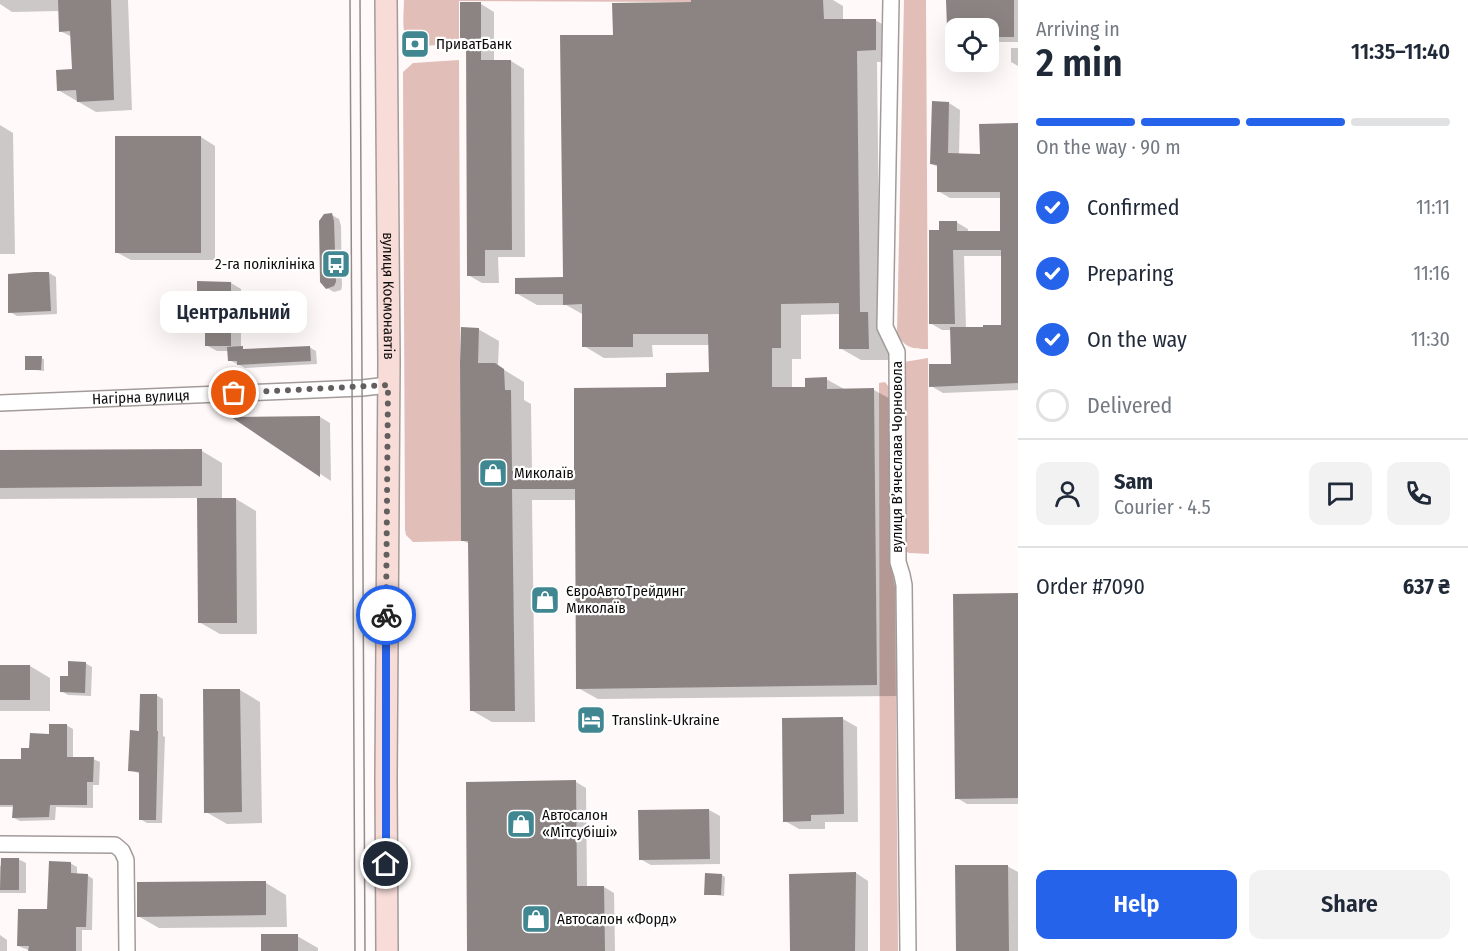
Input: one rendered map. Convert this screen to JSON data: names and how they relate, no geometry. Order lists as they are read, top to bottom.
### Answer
{
  "streets": {
    "main road": ["вулиця Космонавтів"],
    "street": ["Нагірна вулиця", "вулиця Вʼячеслава Чорновола"]
  },
  "crossings": [
    ["вулиця Космонавтів", "Нагірна вулиця"]
  ],
  "places": {
    "bank": ["ПриватБанк"],
    "bus stop": ["2-га поліклініка"],
    "other": ["Центральний"],
    "shop": [
      "Миколаїв",
      "ЄвроАвтоТрейдинг Миколаїв",
      "Автосалон «Мітсубіші»",
      "Автосалон «Форд»"
    ],
    "hotel": ["Translink-Ukraine"]
  },
  "page": {
    "heading": ["2 min", "Arriving in", "11:35–11:40"],
    "panel": [
      "Sam",
      "Courier · 4.5",
      "Order #7090",
      "637 ₴"
    ],
    "bar": "On the way · 90 m",
    "list": [
      ["Confirmed", "11:11"],
      ["Preparing", "11:16"],
      ["On the way", "11:30"],
      "Delivered"
    ],
    "bubble": "Центральний",
    "buttons": ["Help", "Share"]
  }
}
